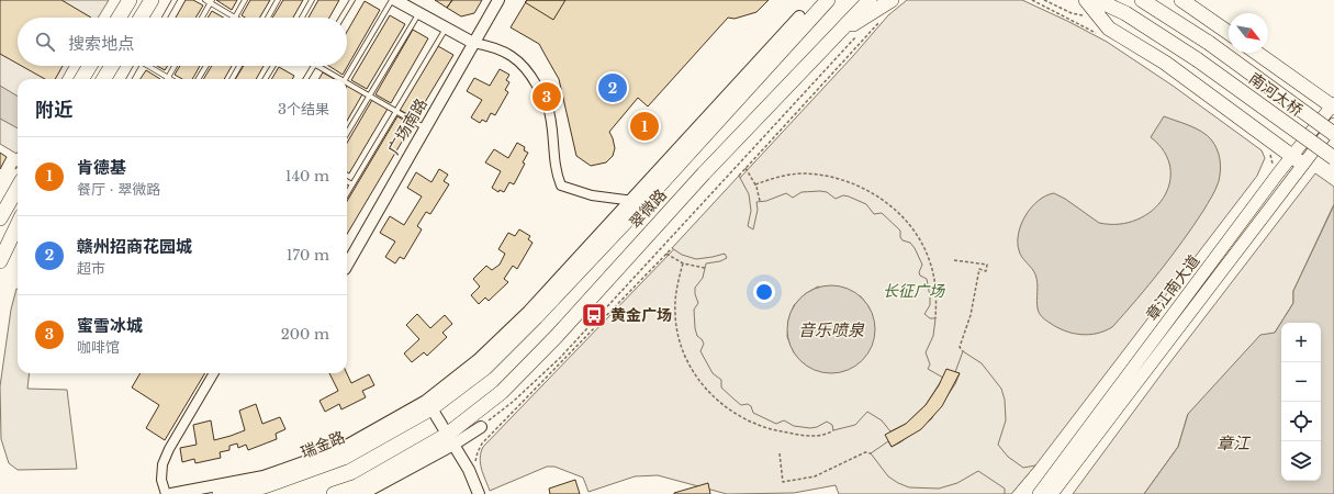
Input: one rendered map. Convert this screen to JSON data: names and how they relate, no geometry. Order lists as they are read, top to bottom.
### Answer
{
  "streets": {
    "main road": [
      "南河大桥",
      "翠微路",
      "章江南大道",
      "瑞金路"
    ],
    "street": ["广场南路"]
  },
  "crossings": [
    ["翠微路", "瑞金路"]
  ],
  "water": ["音乐喷泉", "章江"],
  "parks": ["长征广场"],
  "places": {
    "bus stop": ["黄金广场"]
  },
  "north": "bottom right",
  "page": {
    "search": "搜索地点",
    "pins": ["2", "3", "1"],
    "heading": ["附近", "3个结果"],
    "list": [
      {
        "mark": "1",
        "name": "肯德基",
        "note": "餐厅 · 翠微路",
        "value": "140 m"
      },
      {
        "mark": "2",
        "name": "赣州招商花园城",
        "note": "超市",
        "value": "170 m"
      },
      {
        "mark": "3",
        "name": "蜜雪冰城",
        "note": "咖啡馆",
        "value": "200 m"
      }
    ],
    "map_buttons": ["+", "−"]
  }
}
